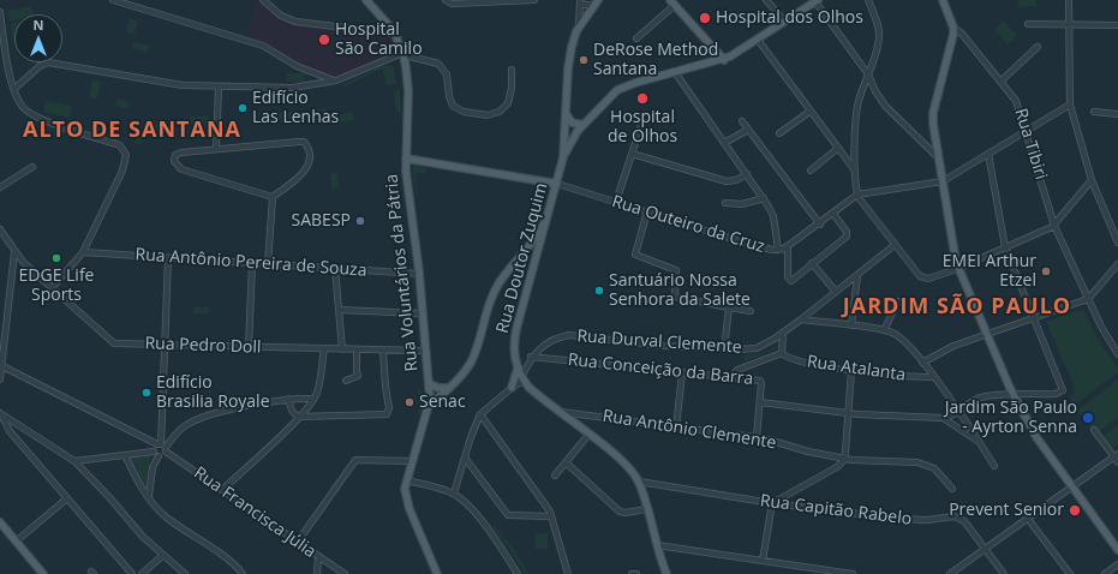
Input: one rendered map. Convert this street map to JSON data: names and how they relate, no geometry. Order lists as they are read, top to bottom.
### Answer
{
  "streets": {
    "main road": ["Rua Doutor Zuquim", "Rua Voluntários da Pátria"],
    "street": [
      "Rua Tibiri",
      "Rua Outeiro da Cruz",
      "Rua Antônio Pereira de Souza",
      "Rua Durval Clemente",
      "Rua Pedro Doll",
      "Rua Atalanta",
      "Rua Conceição da Barra",
      "Rua Antônio Clemente",
      "Rua Capitão Rabelo",
      "Rua Francisca Júlia"
    ]
  },
  "crossings": [
    ["Rua Tibiri", "Rua Outeiro da Cruz"],
    ["Rua Outeiro da Cruz", "Rua Doutor Zuquim"],
    ["Rua Doutor Zuquim", "Rua Durval Clemente"],
    ["Rua Doutor Zuquim", "Rua Antônio Clemente"],
    ["Rua Doutor Zuquim", "Rua Capitão Rabelo"],
    ["Rua Antônio Pereira de Souza", "Rua Voluntários da Pátria"],
    ["Rua Voluntários da Pátria", "Rua Pedro Doll"],
    ["Rua Durval Clemente", "Rua Atalanta"],
    ["Rua Durval Clemente", "Rua Conceição da Barra"],
    ["Rua Conceição da Barra", "Rua Antônio Clemente"]
  ],
  "districts": ["ALTO DE SANTANA", "JARDIM SÃO PAULO"],
  "places": [
    "Hospital dos Olhos",
    "Hospital São Camilo",
    "DeRose Method Santana",
    "Hospital de Olhos",
    "Edifício Las Lenhas",
    "SABESP",
    "EDGE Life Sports",
    "EMEI Arthur Etzel",
    "Santuário Nossa Senhora da Salete",
    "Edifício Brasilia Royale",
    "Senac",
    "Jardim São Paulo - Ayrton Senna",
    "Prevent Senior"
  ],
  "north": "top"
}
